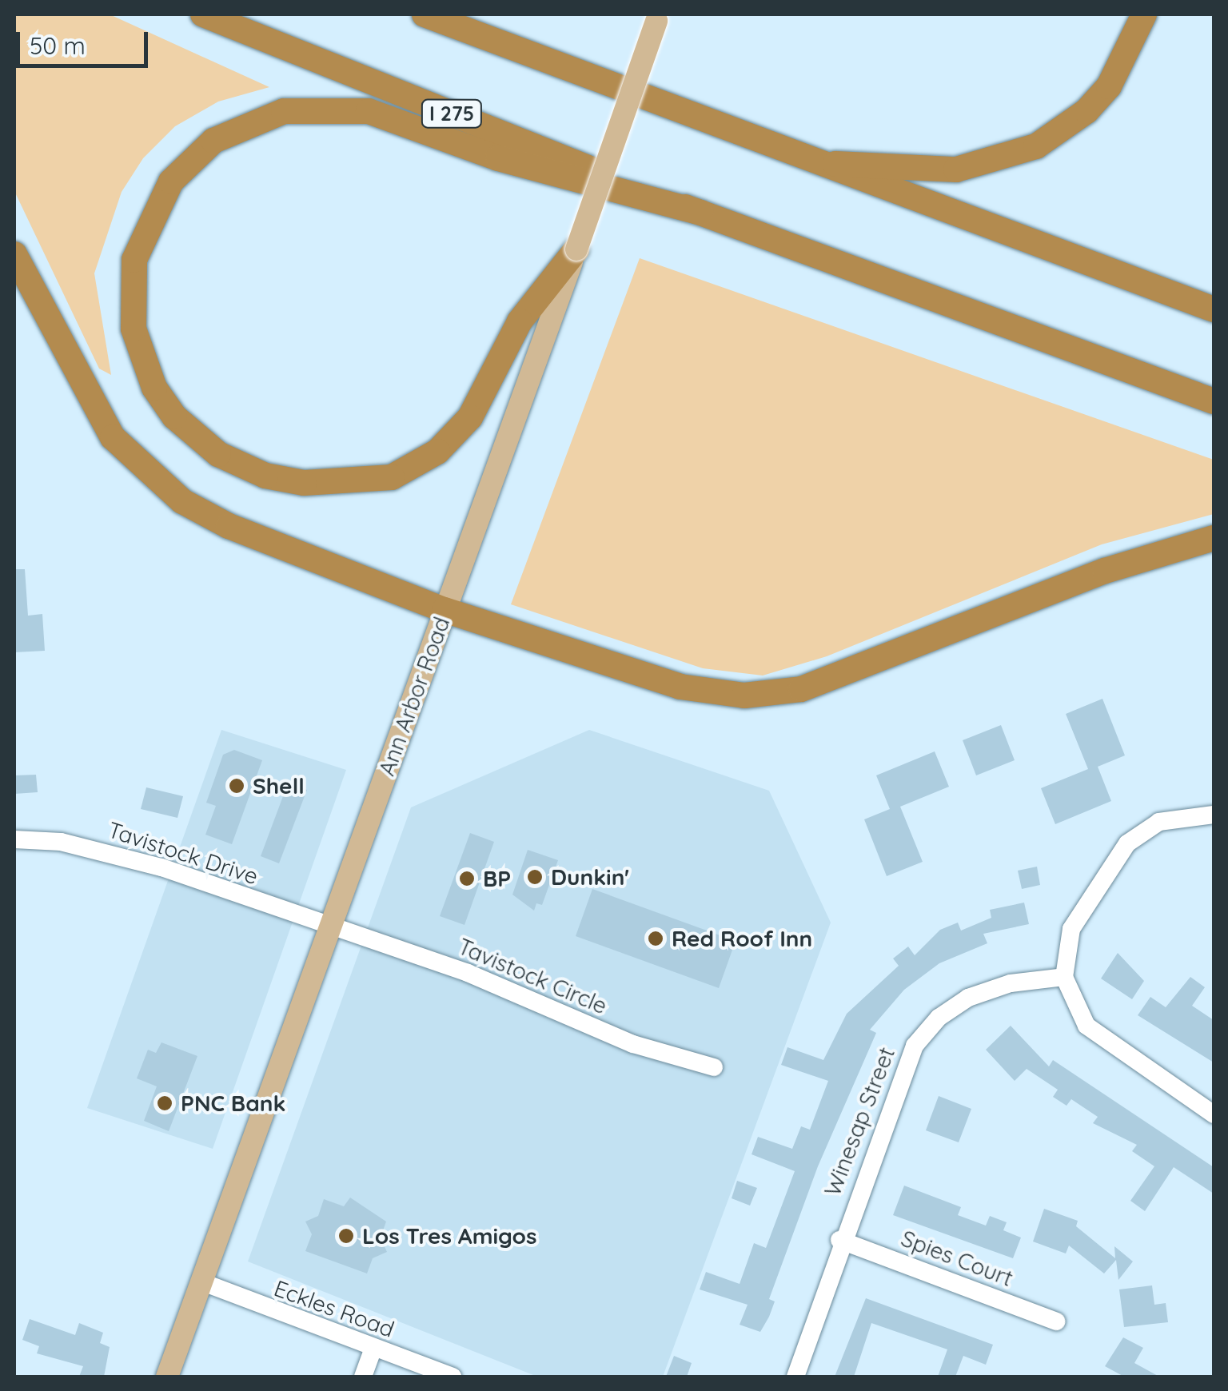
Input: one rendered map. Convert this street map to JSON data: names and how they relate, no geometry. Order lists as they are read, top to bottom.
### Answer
{
  "streets": {
    "highway": ["I 275"],
    "main road": ["Ann Arbor Road"],
    "street": [
      "Tavistock Drive",
      "Tavistock Circle",
      "Winesap Street",
      "Spies Court",
      "Eckles Road"
    ]
  },
  "crossings": [
    ["Ann Arbor Road", "Tavistock Drive"],
    ["Ann Arbor Road", "Tavistock Circle"],
    ["Ann Arbor Road", "Eckles Road"],
    ["Tavistock Drive", "Tavistock Circle"],
    ["Winesap Street", "Spies Court"]
  ],
  "places": [
    "Shell",
    "Dunkin'",
    "BP",
    "Red Roof Inn",
    "PNC Bank",
    "Los Tres Amigos"
  ],
  "scale_bar": "50 m"
}
